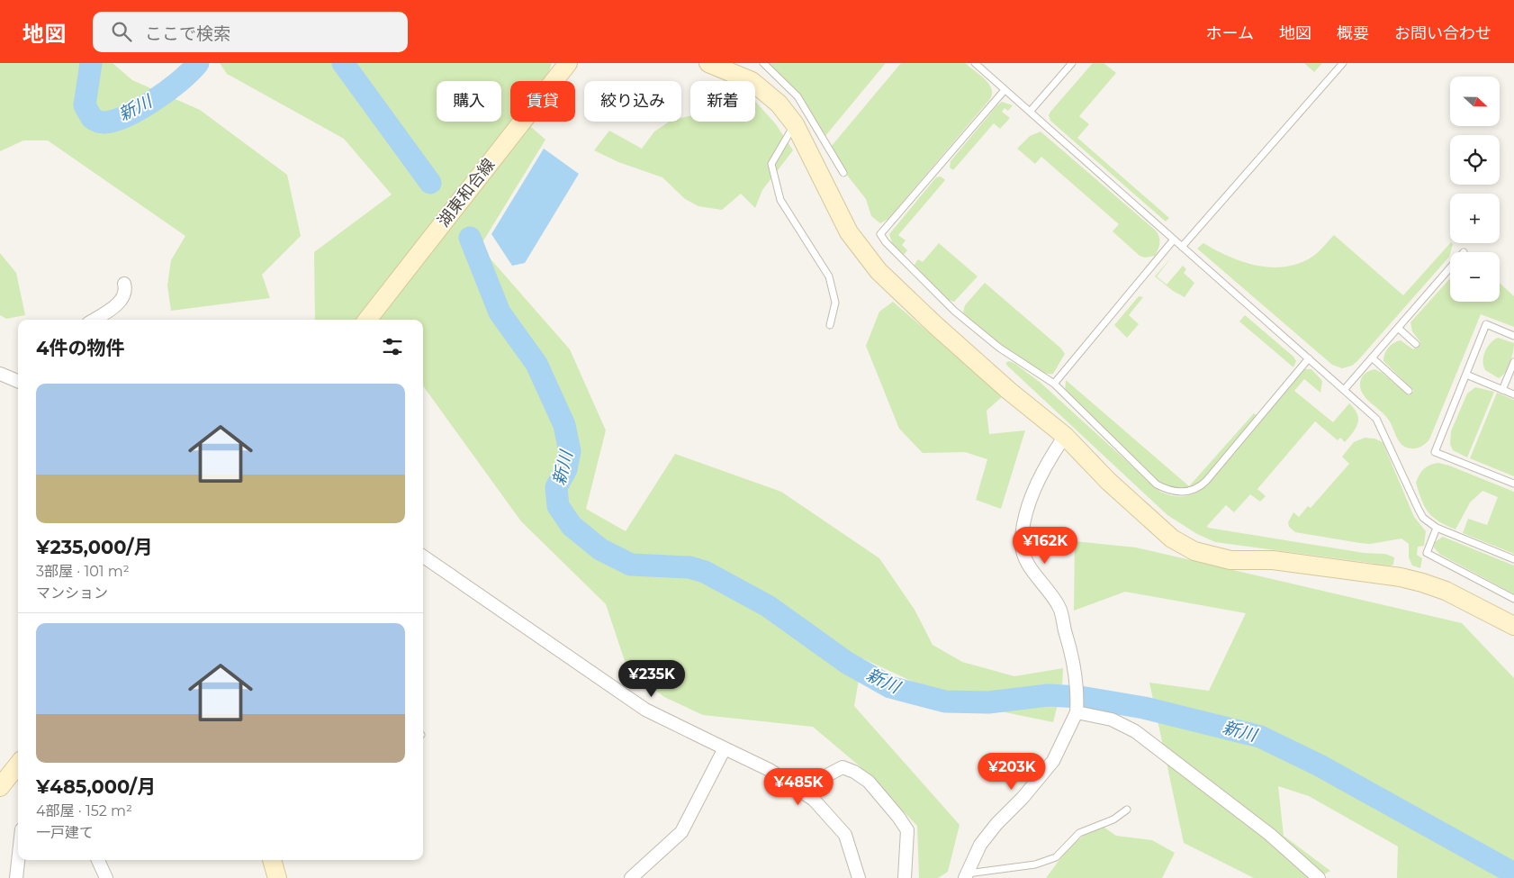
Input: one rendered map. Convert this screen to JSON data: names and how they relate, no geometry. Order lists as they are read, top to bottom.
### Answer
{
  "streets": {
    "street": ["湖東和合線"]
  },
  "water": ["新川"],
  "north": "right",
  "page": {
    "header": "地図",
    "search": "ここで検索",
    "nav": [
      "ホーム",
      "地図",
      "概要",
      "お問い合わせ"
    ],
    "map_buttons": ["+", "−"],
    "chip": [
      "購入",
      "賃貸",
      "絞り込み",
      "新着"
    ],
    "heading": "4件の物件",
    "list": [
      {
        "name": "¥235,000/月",
        "note": "3部屋 · 101 m² · マンション"
      },
      {
        "name": "¥485,000/月",
        "note": "4部屋 · 152 m² · 一戸建て"
      }
    ],
    "price": [
      "¥162K",
      "¥235K",
      "¥203K",
      "¥485K"
    ]
  }
}
